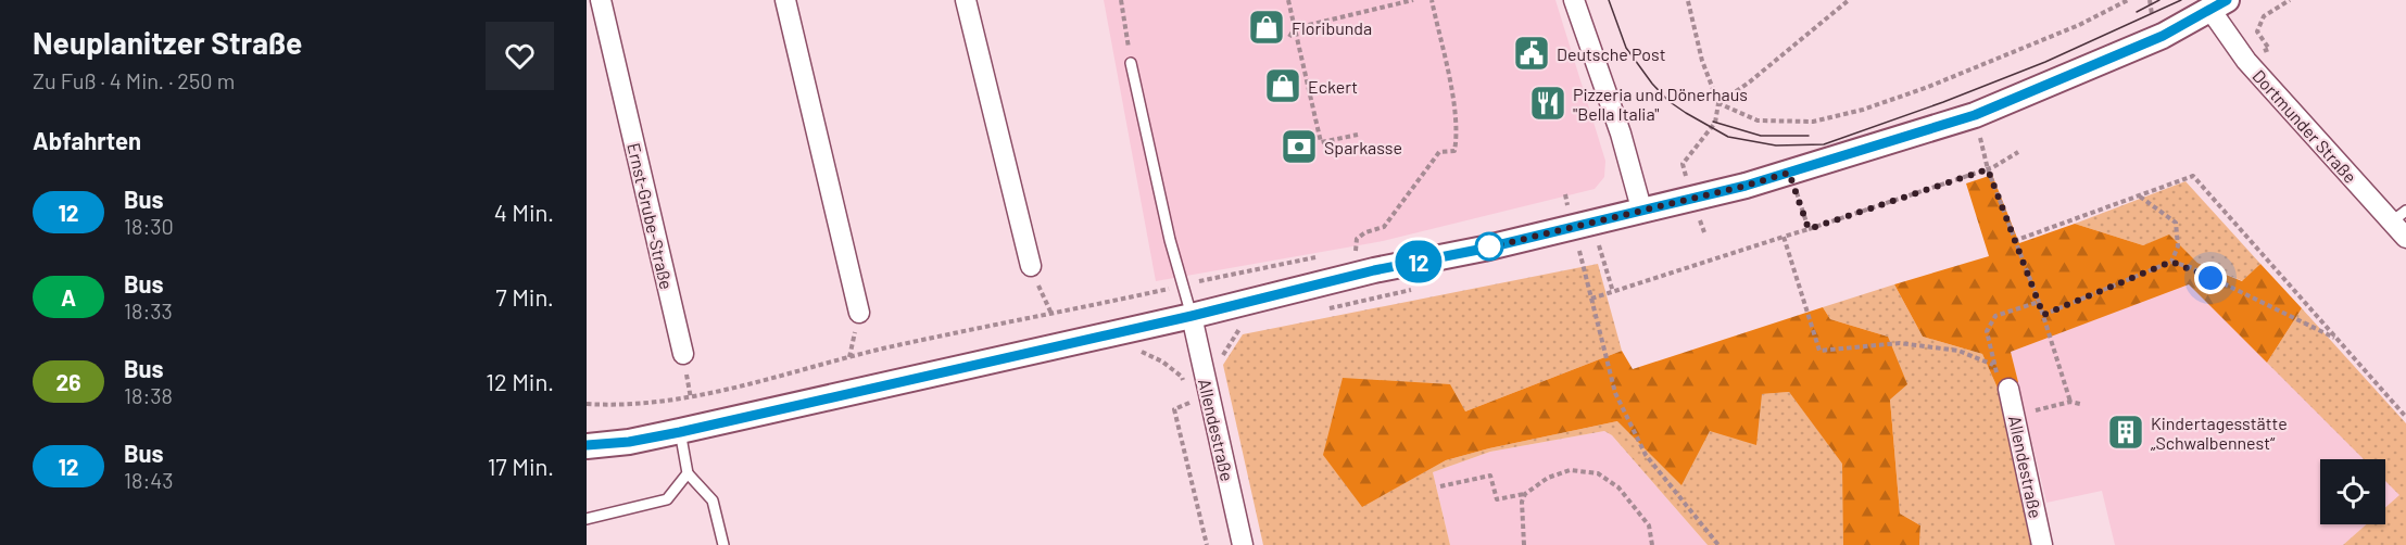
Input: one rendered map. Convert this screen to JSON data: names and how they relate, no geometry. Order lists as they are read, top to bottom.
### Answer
{
  "streets": {
    "street": ["Dortmunder Straße", "Ernst-Grube-Straße", "Allendestraße"]
  },
  "places": {
    "shop": ["Floribunda", "Eckert"],
    "public building": ["Deutsche Post"],
    "restaurant": ["Pizzeria und Dönerhaus \"Bella Italia\""],
    "bank": ["Sparkasse"],
    "building": ["Kindertagesstätte „Schwalbennest“"]
  },
  "lines": ["bus line 12"],
  "page": {
    "heading": [
      ["Neuplanitzer Straße", "Zu Fuß · 4 Min. · 250 m"],
      "Abfahrten"
    ],
    "on_map": "12",
    "list": [
      {
        "mark": "12",
        "name": "Bus",
        "note": "18:30",
        "value": "4 Min."
      },
      {
        "mark": "A",
        "name": "Bus",
        "note": "18:33",
        "value": "7 Min."
      },
      {
        "mark": "26",
        "name": "Bus",
        "note": "18:38",
        "value": "12 Min."
      },
      {
        "mark": "12",
        "name": "Bus",
        "note": "18:43",
        "value": "17 Min."
      }
    ]
  }
}
